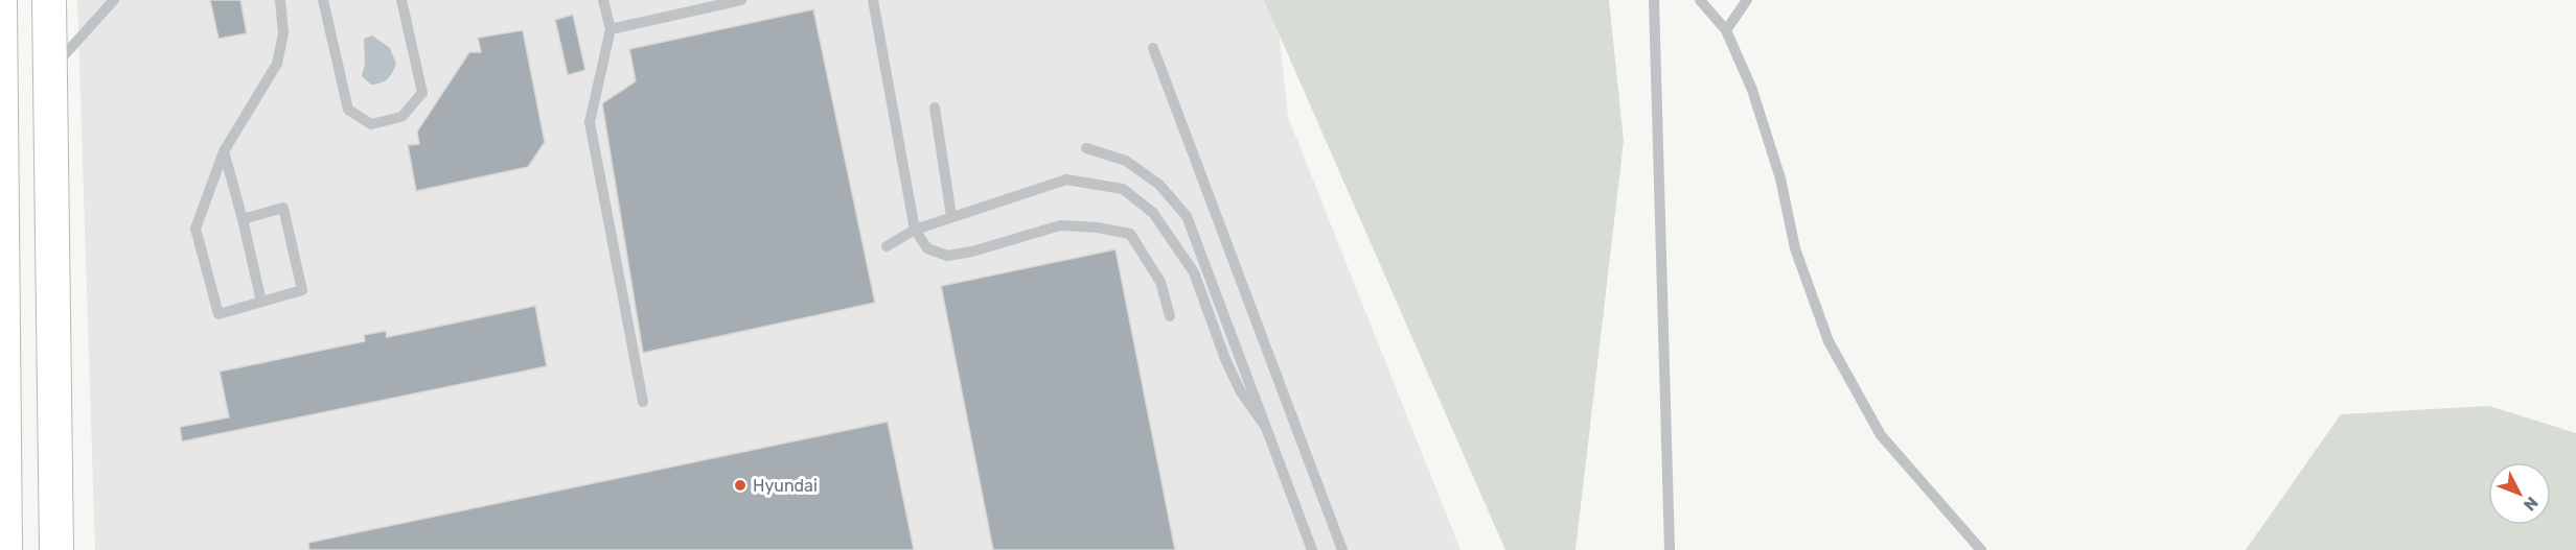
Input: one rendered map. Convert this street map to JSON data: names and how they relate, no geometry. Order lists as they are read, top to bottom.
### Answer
{
  "places": ["Hyundai"],
  "north": "bottom right"
}
